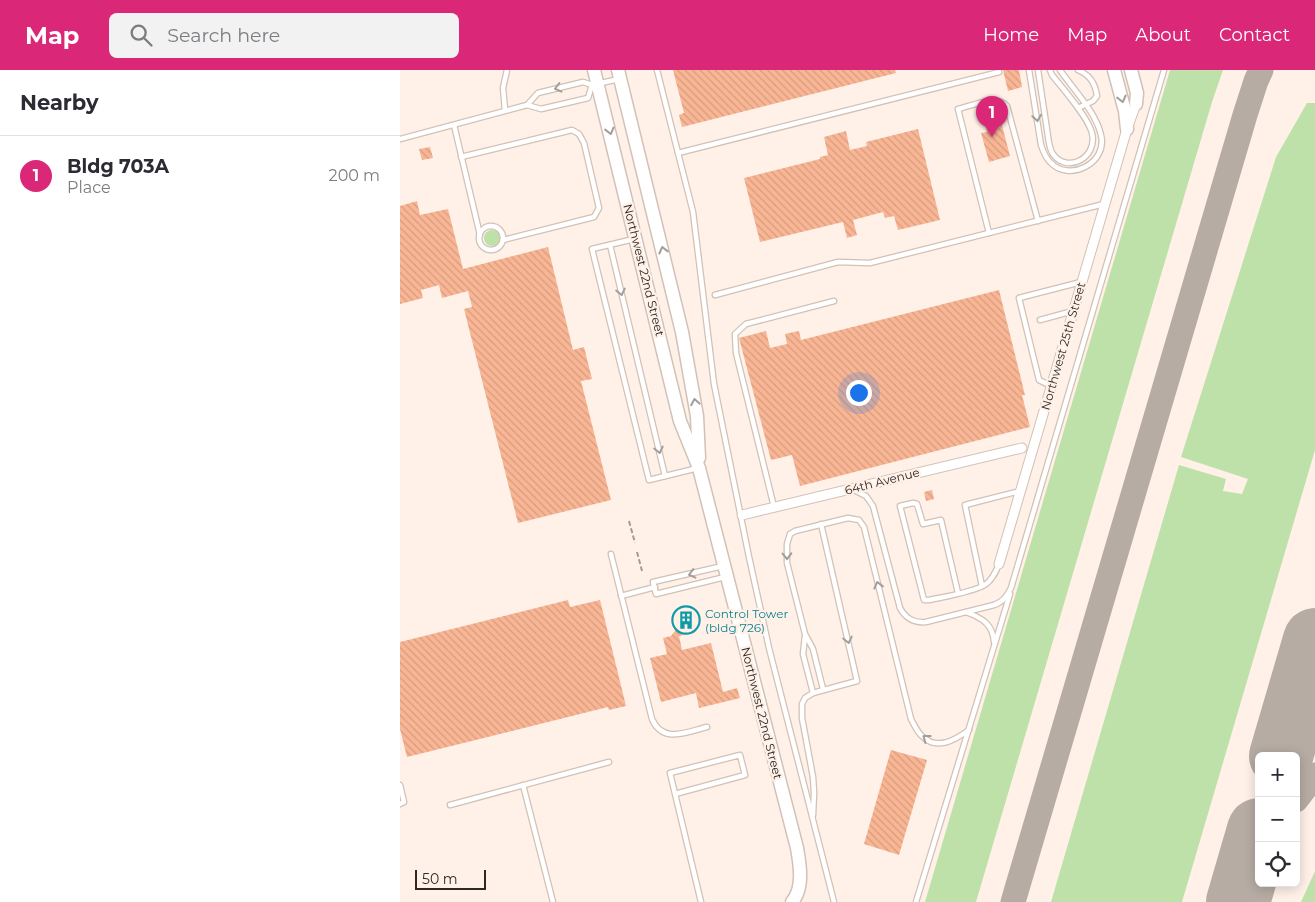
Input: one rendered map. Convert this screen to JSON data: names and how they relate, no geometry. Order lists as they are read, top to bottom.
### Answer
{
  "streets": {
    "street": ["Northwest 22nd Street", "Northwest 25th Street", "64th Avenue"]
  },
  "places": {
    "building": ["Control Tower (bldg 726)"]
  },
  "scale_bar": "50 m",
  "page": {
    "header": "Map",
    "search": "Search here",
    "nav": [
      "Home",
      "Map",
      "About",
      "Contact"
    ],
    "heading": "Nearby",
    "pins": "1",
    "list": [
      {
        "mark": "1",
        "name": "Bldg 703A",
        "note": "Place",
        "value": "200 m"
      }
    ],
    "map_buttons": ["+", "−"],
    "scale": "50 m"
  }
}
